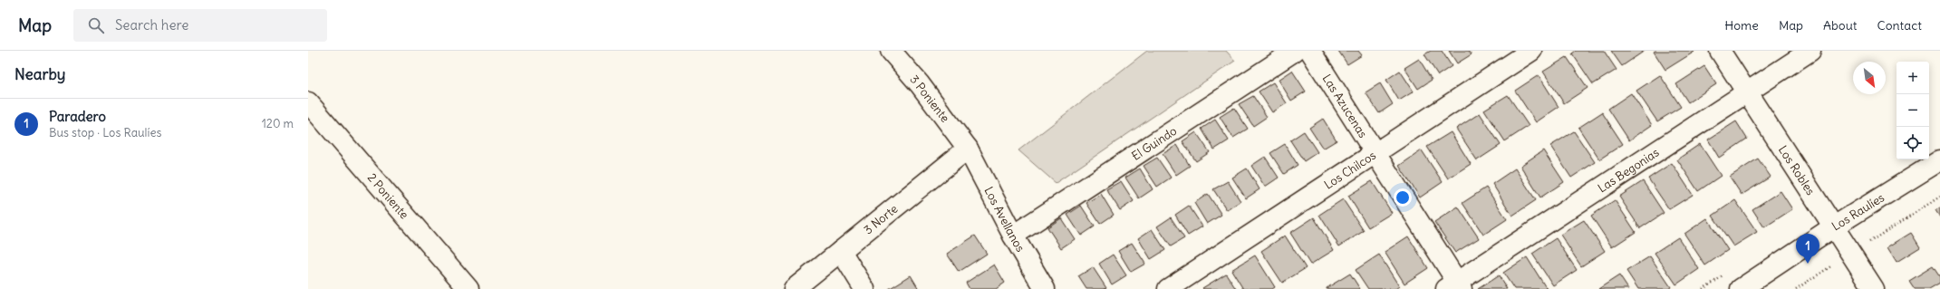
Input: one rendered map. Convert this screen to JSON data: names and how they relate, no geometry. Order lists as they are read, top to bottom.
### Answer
{
  "streets": {
    "street": [
      "3 Poniente",
      "Las Azucenas",
      "El Guindo",
      "Los Chilcos",
      "Las Begonias",
      "Los Robles",
      "2 Poniente",
      "Los Raulíes",
      "3 Norte",
      "Los Avellanos"
    ]
  },
  "crossings": [
    ["3 Poniente", "3 Norte"],
    ["3 Poniente", "Los Avellanos"],
    ["Las Azucenas", "Los Chilcos"],
    ["Las Azucenas", "Las Begonias"],
    ["El Guindo", "Los Avellanos"],
    ["Las Begonias", "Los Robles"],
    ["Los Robles", "Los Raulíes"],
    ["3 Norte", "Los Avellanos"]
  ],
  "north": "bottom right",
  "page": {
    "header": "Map",
    "search": "Search here",
    "nav": [
      "Home",
      "Map",
      "About",
      "Contact"
    ],
    "heading": "Nearby",
    "map_buttons": ["+", "−"],
    "list": [
      {
        "mark": "1",
        "name": "Paradero",
        "note": "Bus stop · Los Raulíes",
        "value": "120 m"
      }
    ],
    "pins": "1"
  }
}
